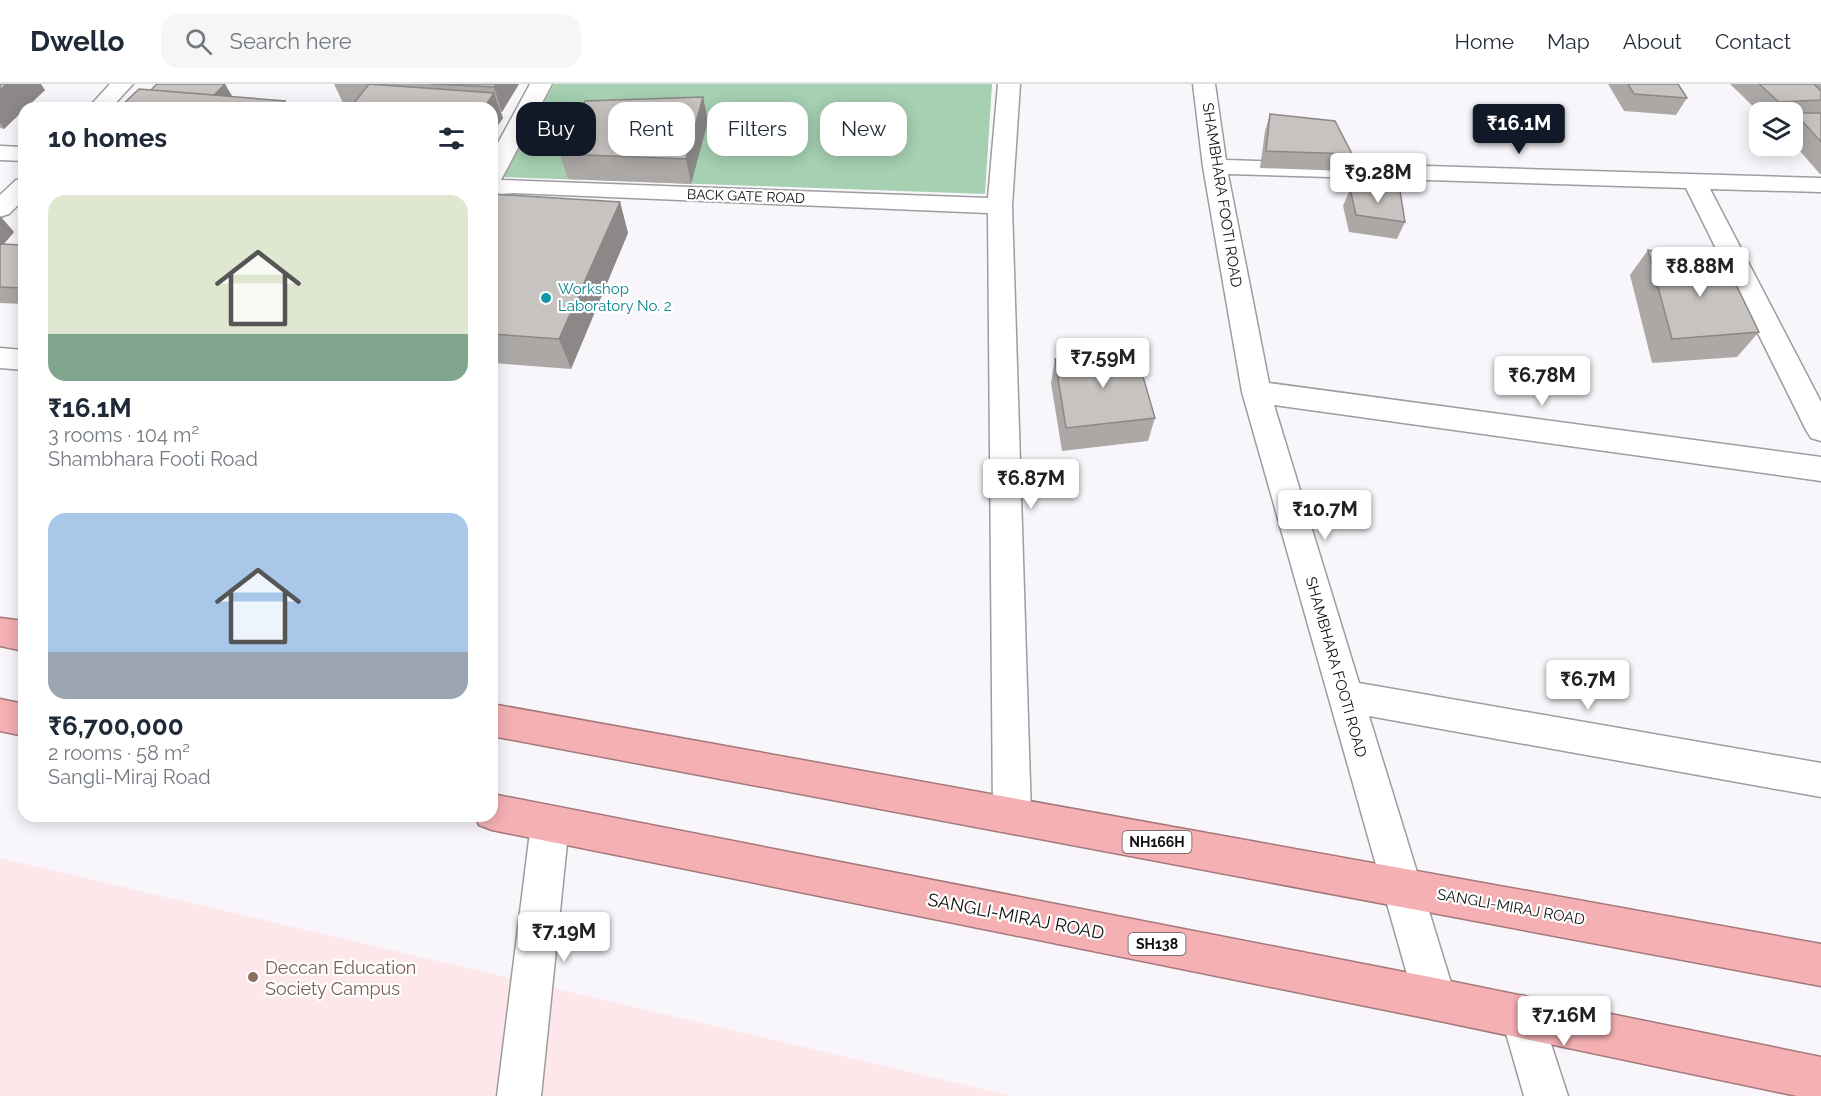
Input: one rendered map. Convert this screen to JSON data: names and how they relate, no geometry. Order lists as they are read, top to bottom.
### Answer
{
  "streets": {
    "highway": ["NH166H", "SANGLI-MIRAJ ROAD", "SH138"],
    "street": ["SHAMBHARA FOOTI ROAD", "BACK GATE ROAD"]
  },
  "crossings": [
    ["SHAMBHARA FOOTI ROAD", "SANGLI-MIRAJ ROAD"]
  ],
  "places": ["Workshop Laboratory No. 2", "Deccan Education Society Campus"],
  "page": {
    "header": "Dwello",
    "search": "Search here",
    "nav": [
      "Home",
      "Map",
      "About",
      "Contact"
    ],
    "chip": [
      "Buy",
      "Rent",
      "Filters",
      "New"
    ],
    "heading": "10 homes",
    "price": [
      "₹16.1M",
      "₹9.28M",
      "₹8.88M",
      "₹7.59M",
      "₹6.78M",
      "₹6.87M",
      "₹10.7M",
      "₹6.7M",
      "₹7.19M",
      "₹7.16M"
    ],
    "list": [
      {
        "name": "₹16.1M",
        "note": "3 rooms · 104 m² · Shambhara Footi Road"
      },
      {
        "name": "₹6,700,000",
        "note": "2 rooms · 58 m² · Sangli-Miraj Road"
      }
    ]
  }
}
